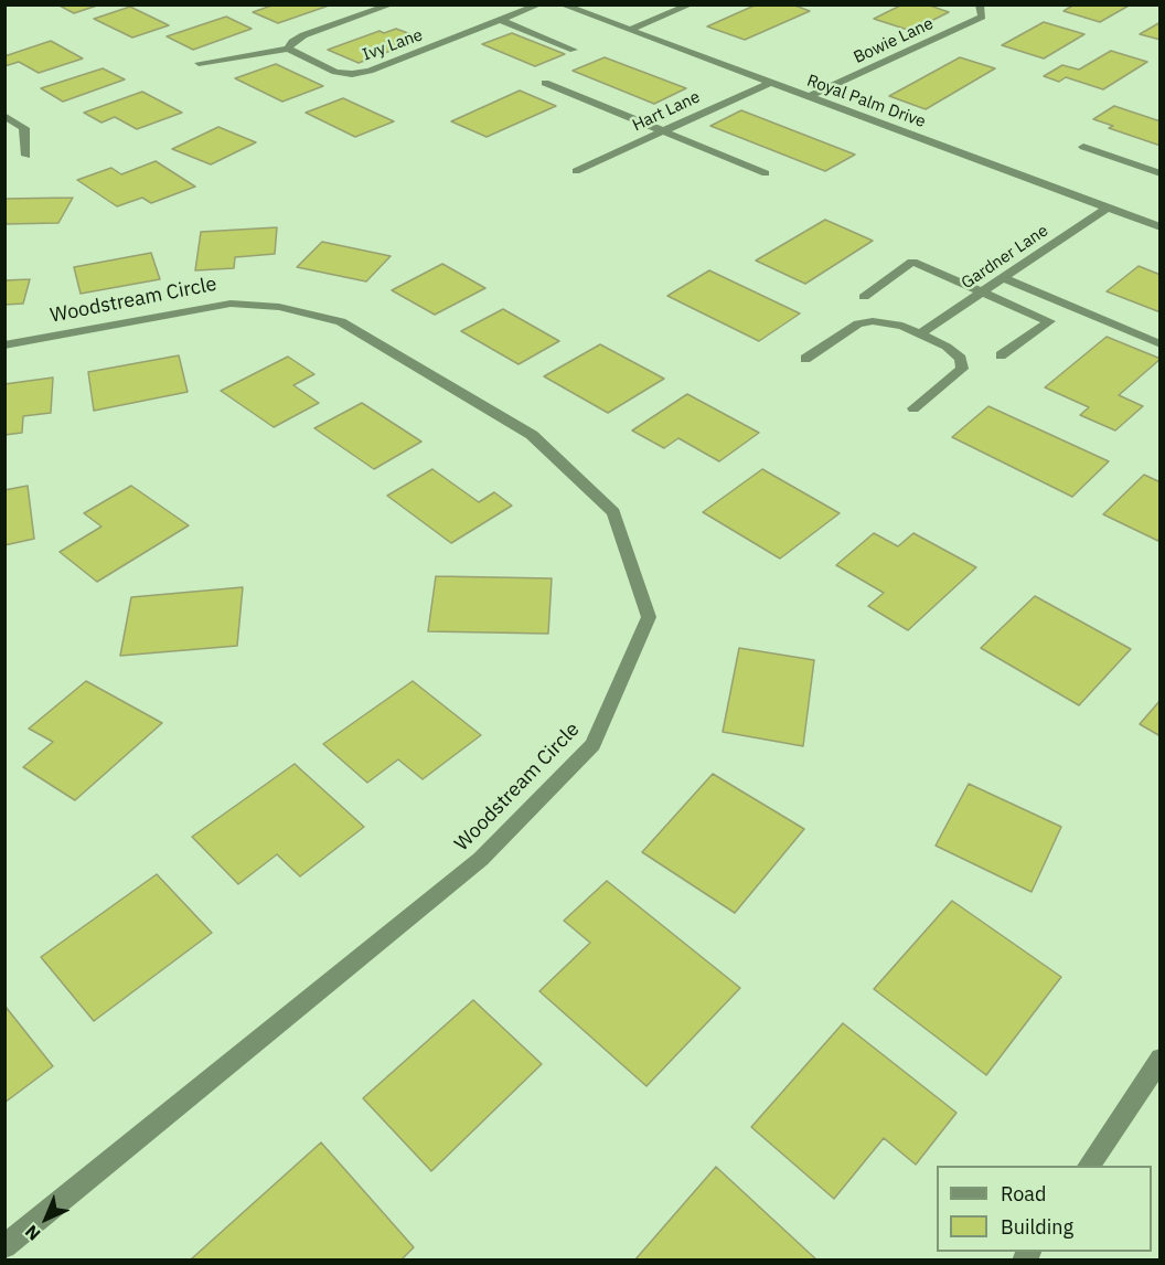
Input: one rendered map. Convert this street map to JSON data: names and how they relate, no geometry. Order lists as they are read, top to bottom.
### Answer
{
  "streets": {
    "street": [
      "Bowie Lane",
      "Ivy Lane",
      "Royal Palm Drive",
      "Hart Lane",
      "Gardner Lane",
      "Woodstream Circle"
    ]
  },
  "crossings": [
    ["Bowie Lane", "Royal Palm Drive"],
    ["Royal Palm Drive", "Hart Lane"],
    ["Royal Palm Drive", "Gardner Lane"]
  ],
  "legend": ["Road", "Building"],
  "north": "bottom left"
}
